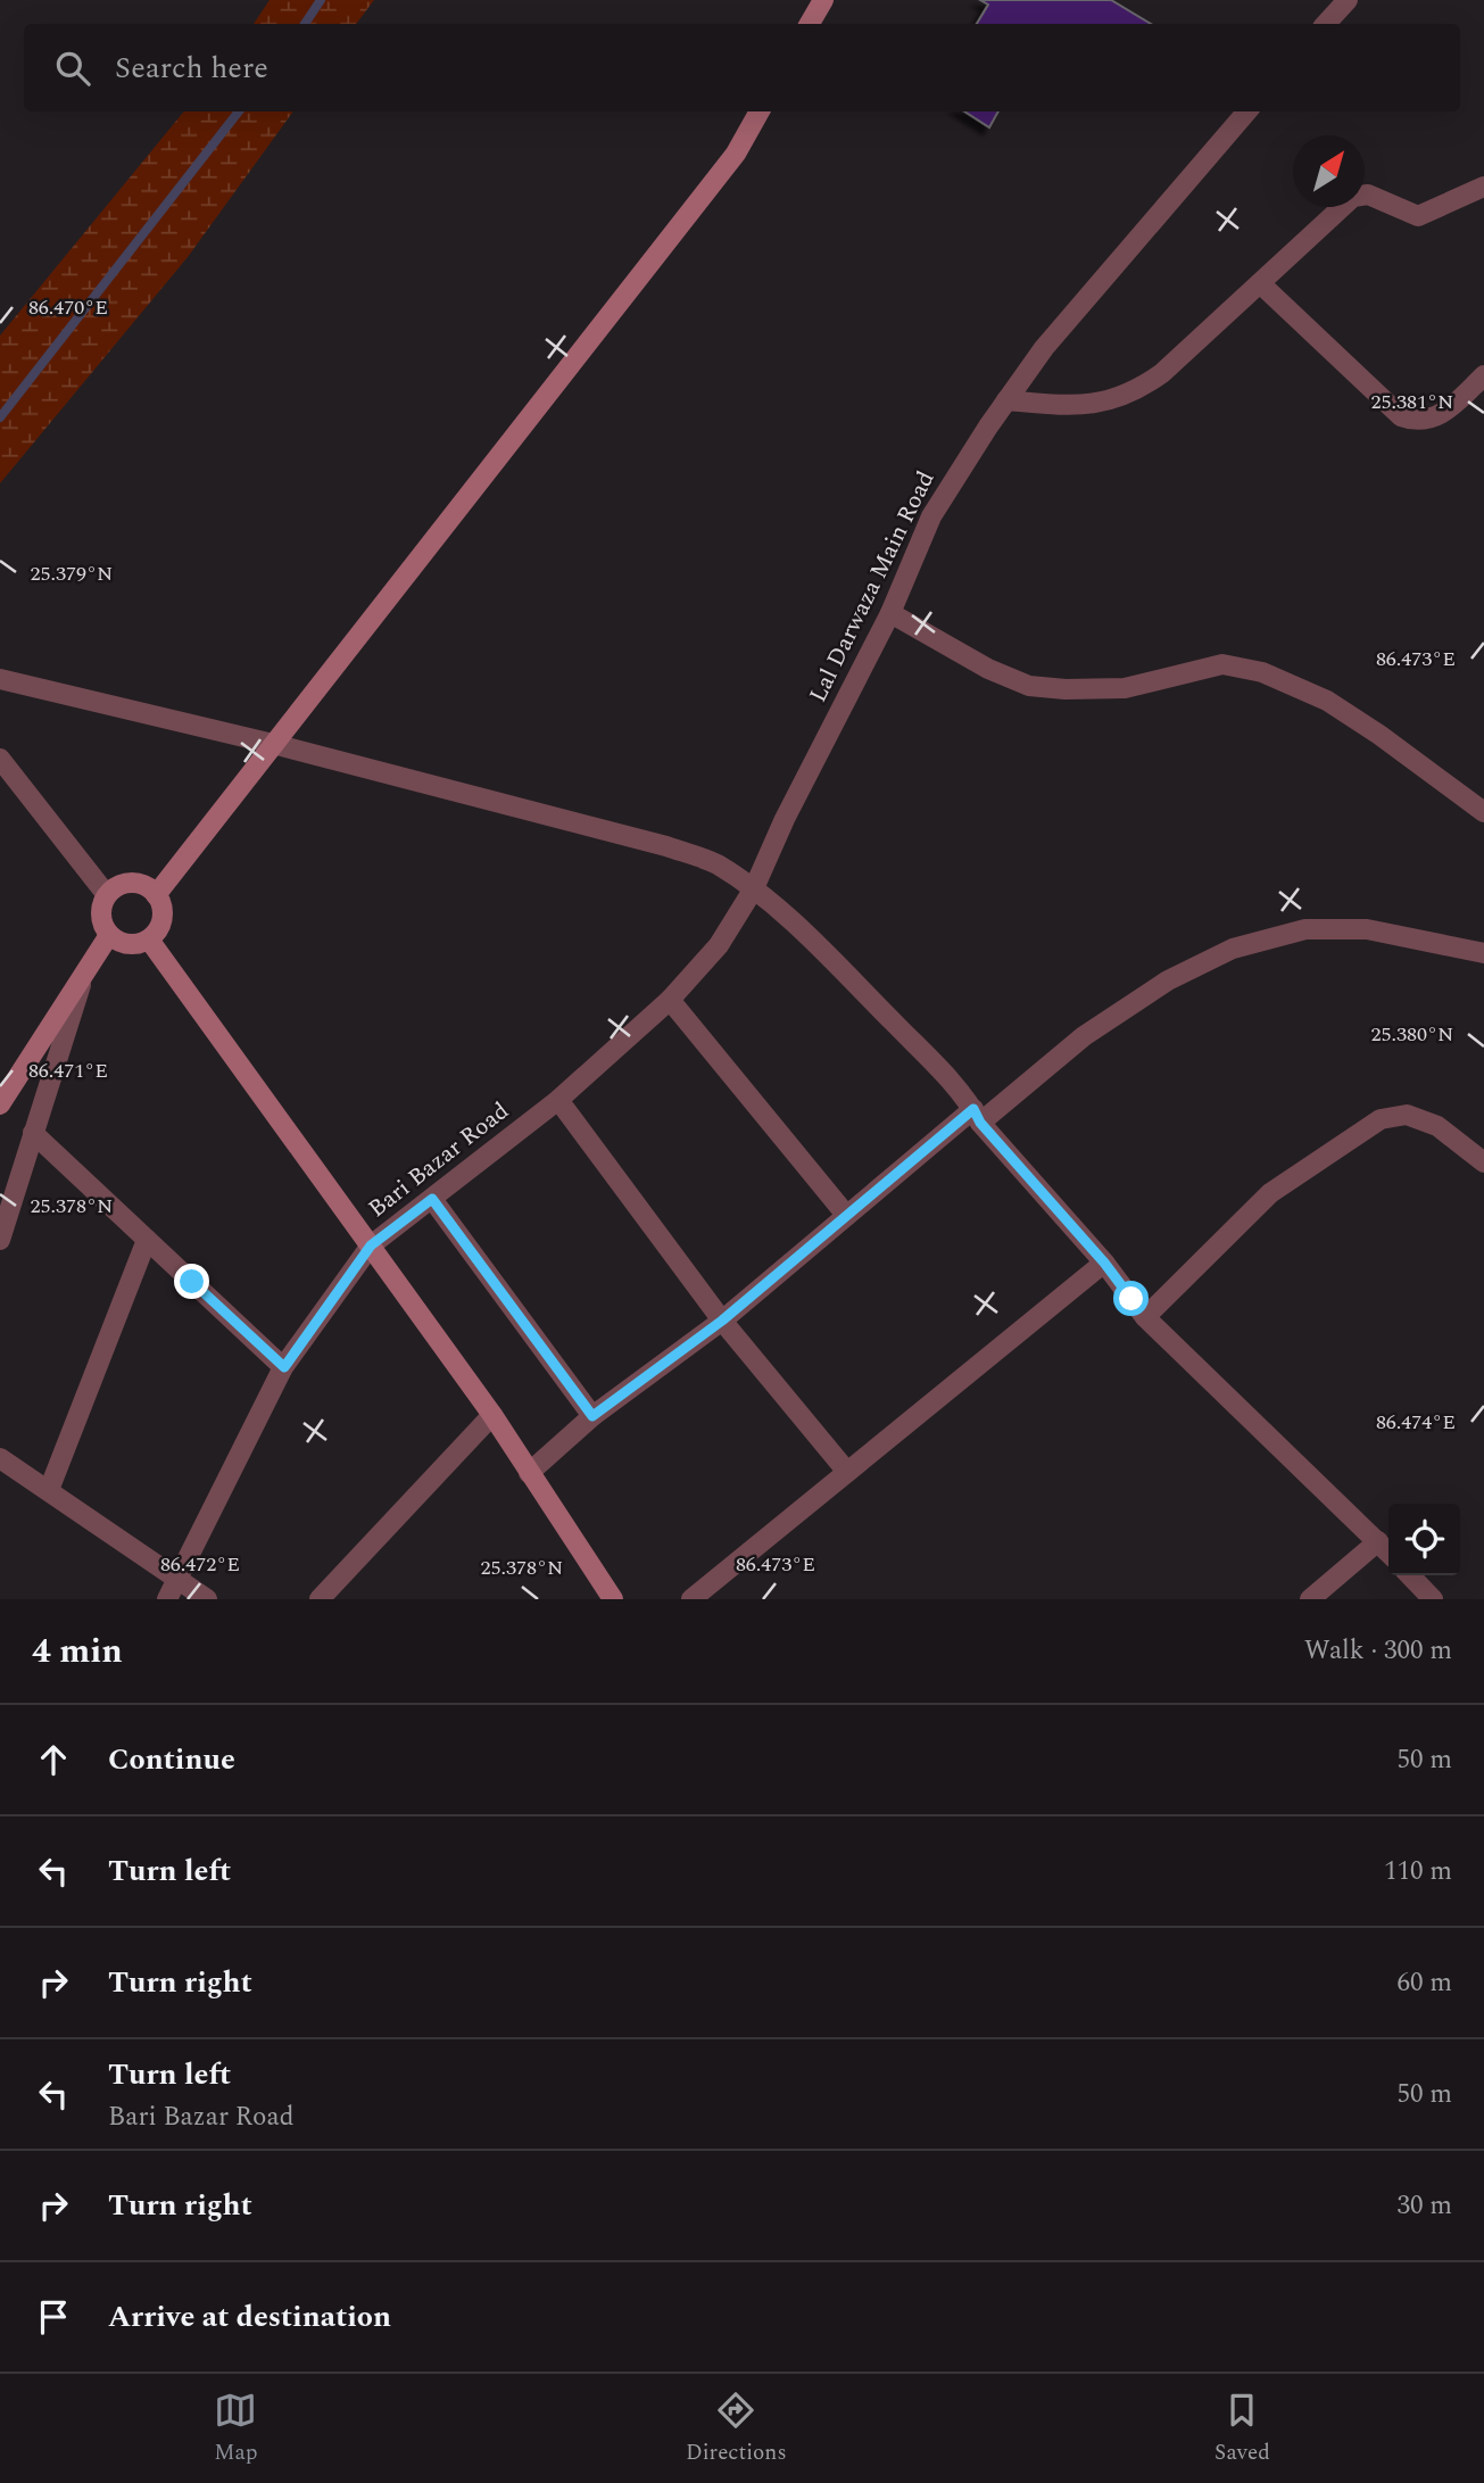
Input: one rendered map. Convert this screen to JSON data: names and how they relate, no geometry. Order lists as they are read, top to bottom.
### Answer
{
  "streets": {
    "street": ["Lal Darwaza Main Road", "Bari Bazar Road"]
  },
  "crossings": [
    ["Lal Darwaza Main Road", "Bari Bazar Road"]
  ],
  "north": "top right",
  "page": {
    "search": "Search here",
    "heading": ["4 min", "Walk · 300 m"],
    "list": [
      ["Continue", "50 m"],
      ["Turn left", "110 m"],
      ["Turn right", "60 m"],
      ["Turn left", "Bari Bazar Road", "50 m"],
      ["Turn right", "30 m"],
      "Arrive at destination"
    ],
    "nav": ["Map", "Directions", "Saved"]
  },
  "coordinates": [
    "86.470°E",
    "25.381°N",
    "25.379°N",
    "86.473°E",
    "25.380°N",
    "86.471°E",
    "25.378°N",
    "86.474°E",
    "86.472°E"
  ]
}
